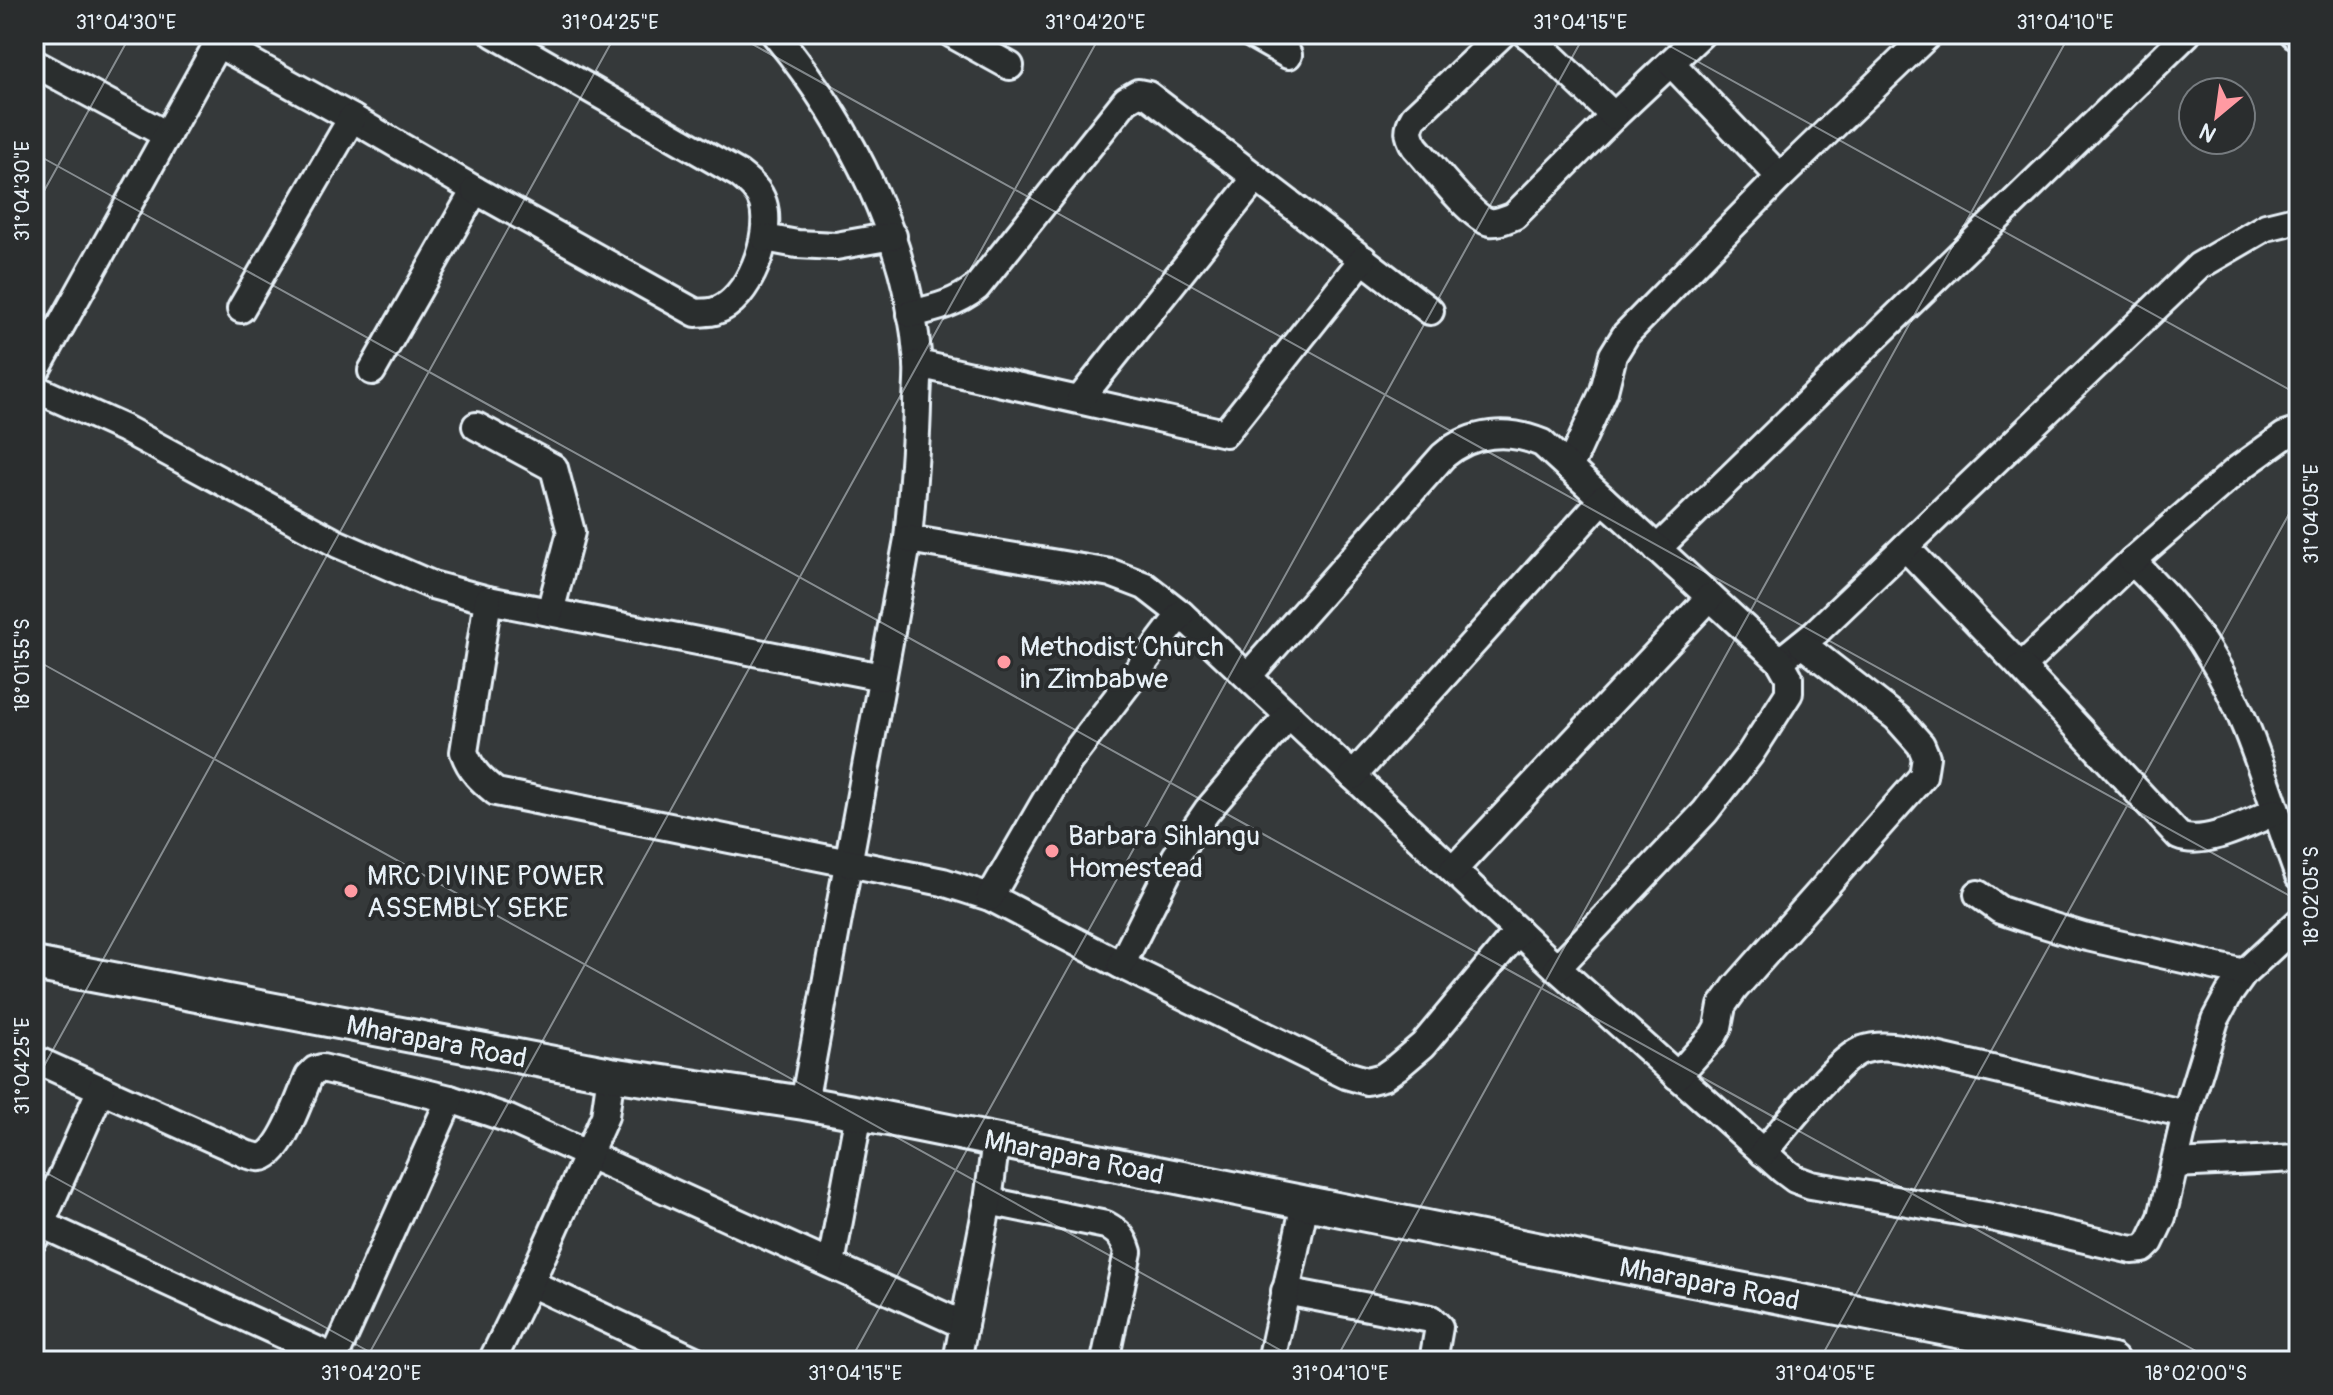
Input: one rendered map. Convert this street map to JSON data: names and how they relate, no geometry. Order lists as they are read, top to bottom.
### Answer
{
  "streets": {
    "main road": ["Mharapara Road"]
  },
  "places": ["Methodist Church in Zimbabwe", "Barbara Sihlangu Homestead", "MRC DIVINE POWER ASSEMBLY SEKE"],
  "north": "bottom left",
  "coordinates": [
    "31°04'30\"E",
    "31°04'25\"E",
    "31°04'20\"E",
    "31°04'15\"E",
    "31°04'10\"E",
    "31°04'05\"E",
    "18°01'55\"S",
    "18°02'05\"S",
    "18°02'00\"S"
  ]
}
